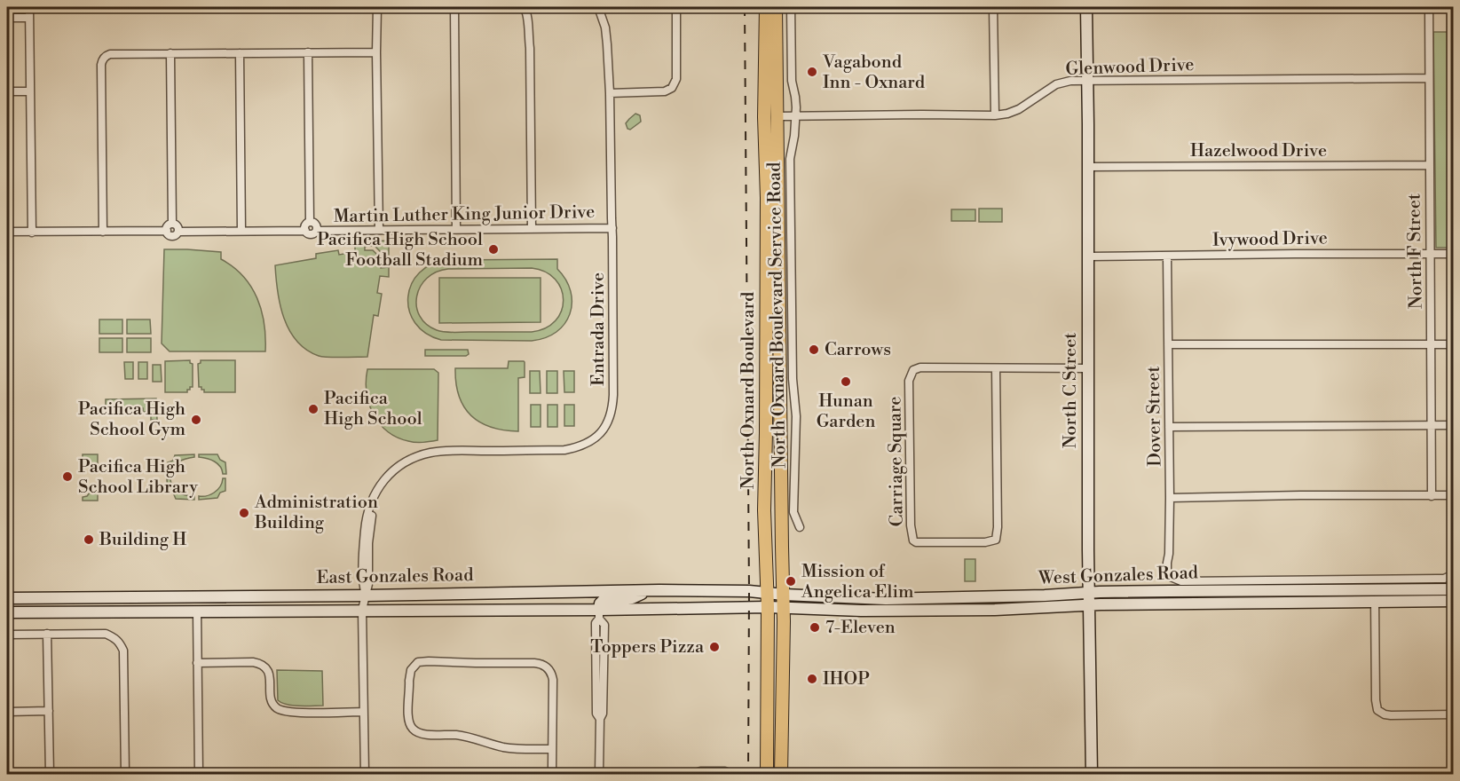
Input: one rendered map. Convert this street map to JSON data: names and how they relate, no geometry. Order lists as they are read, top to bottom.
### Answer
{
  "streets": {
    "main road": [
      "North Oxnard Boulevard",
      "North C Street",
      "West Gonzales Road",
      "East Gonzales Road"
    ],
    "street": [
      "Glenwood Drive",
      "Hazelwood Drive",
      "Martin Luther King Junior Drive",
      "Ivywood Drive",
      "North F Street",
      "North Oxnard Boulevard Service Road",
      "Entrada Drive",
      "Dover Street",
      "Carriage Square"
    ]
  },
  "crossings": [
    ["Glenwood Drive", "North F Street"],
    ["Glenwood Drive", "North Oxnard Boulevard Service Road"],
    ["Glenwood Drive", "North Oxnard Boulevard"],
    ["Glenwood Drive", "North C Street"],
    ["Hazelwood Drive", "North F Street"],
    ["Hazelwood Drive", "North C Street"],
    ["Martin Luther King Junior Drive", "Entrada Drive"],
    ["Ivywood Drive", "North F Street"],
    ["Ivywood Drive", "North C Street"],
    ["Ivywood Drive", "Dover Street"],
    ["Entrada Drive", "East Gonzales Road"],
    ["North Oxnard Boulevard", "West Gonzales Road"],
    ["North Oxnard Boulevard", "East Gonzales Road"],
    ["North C Street", "Carriage Square"],
    ["North C Street", "West Gonzales Road"],
    ["West Gonzales Road", "East Gonzales Road"]
  ],
  "places": [
    "Vagabond Inn - Oxnard",
    "Pacifica High School Football Stadium",
    "Carrows",
    "Hunan Garden",
    "Pacifica High School",
    "Pacifica High School Gym",
    "Pacifica High School Library",
    "Administration Building",
    "Building H",
    "Mission of Angelica Elim",
    "7-Eleven",
    "Toppers Pizza",
    "IHOP"
  ]
}
